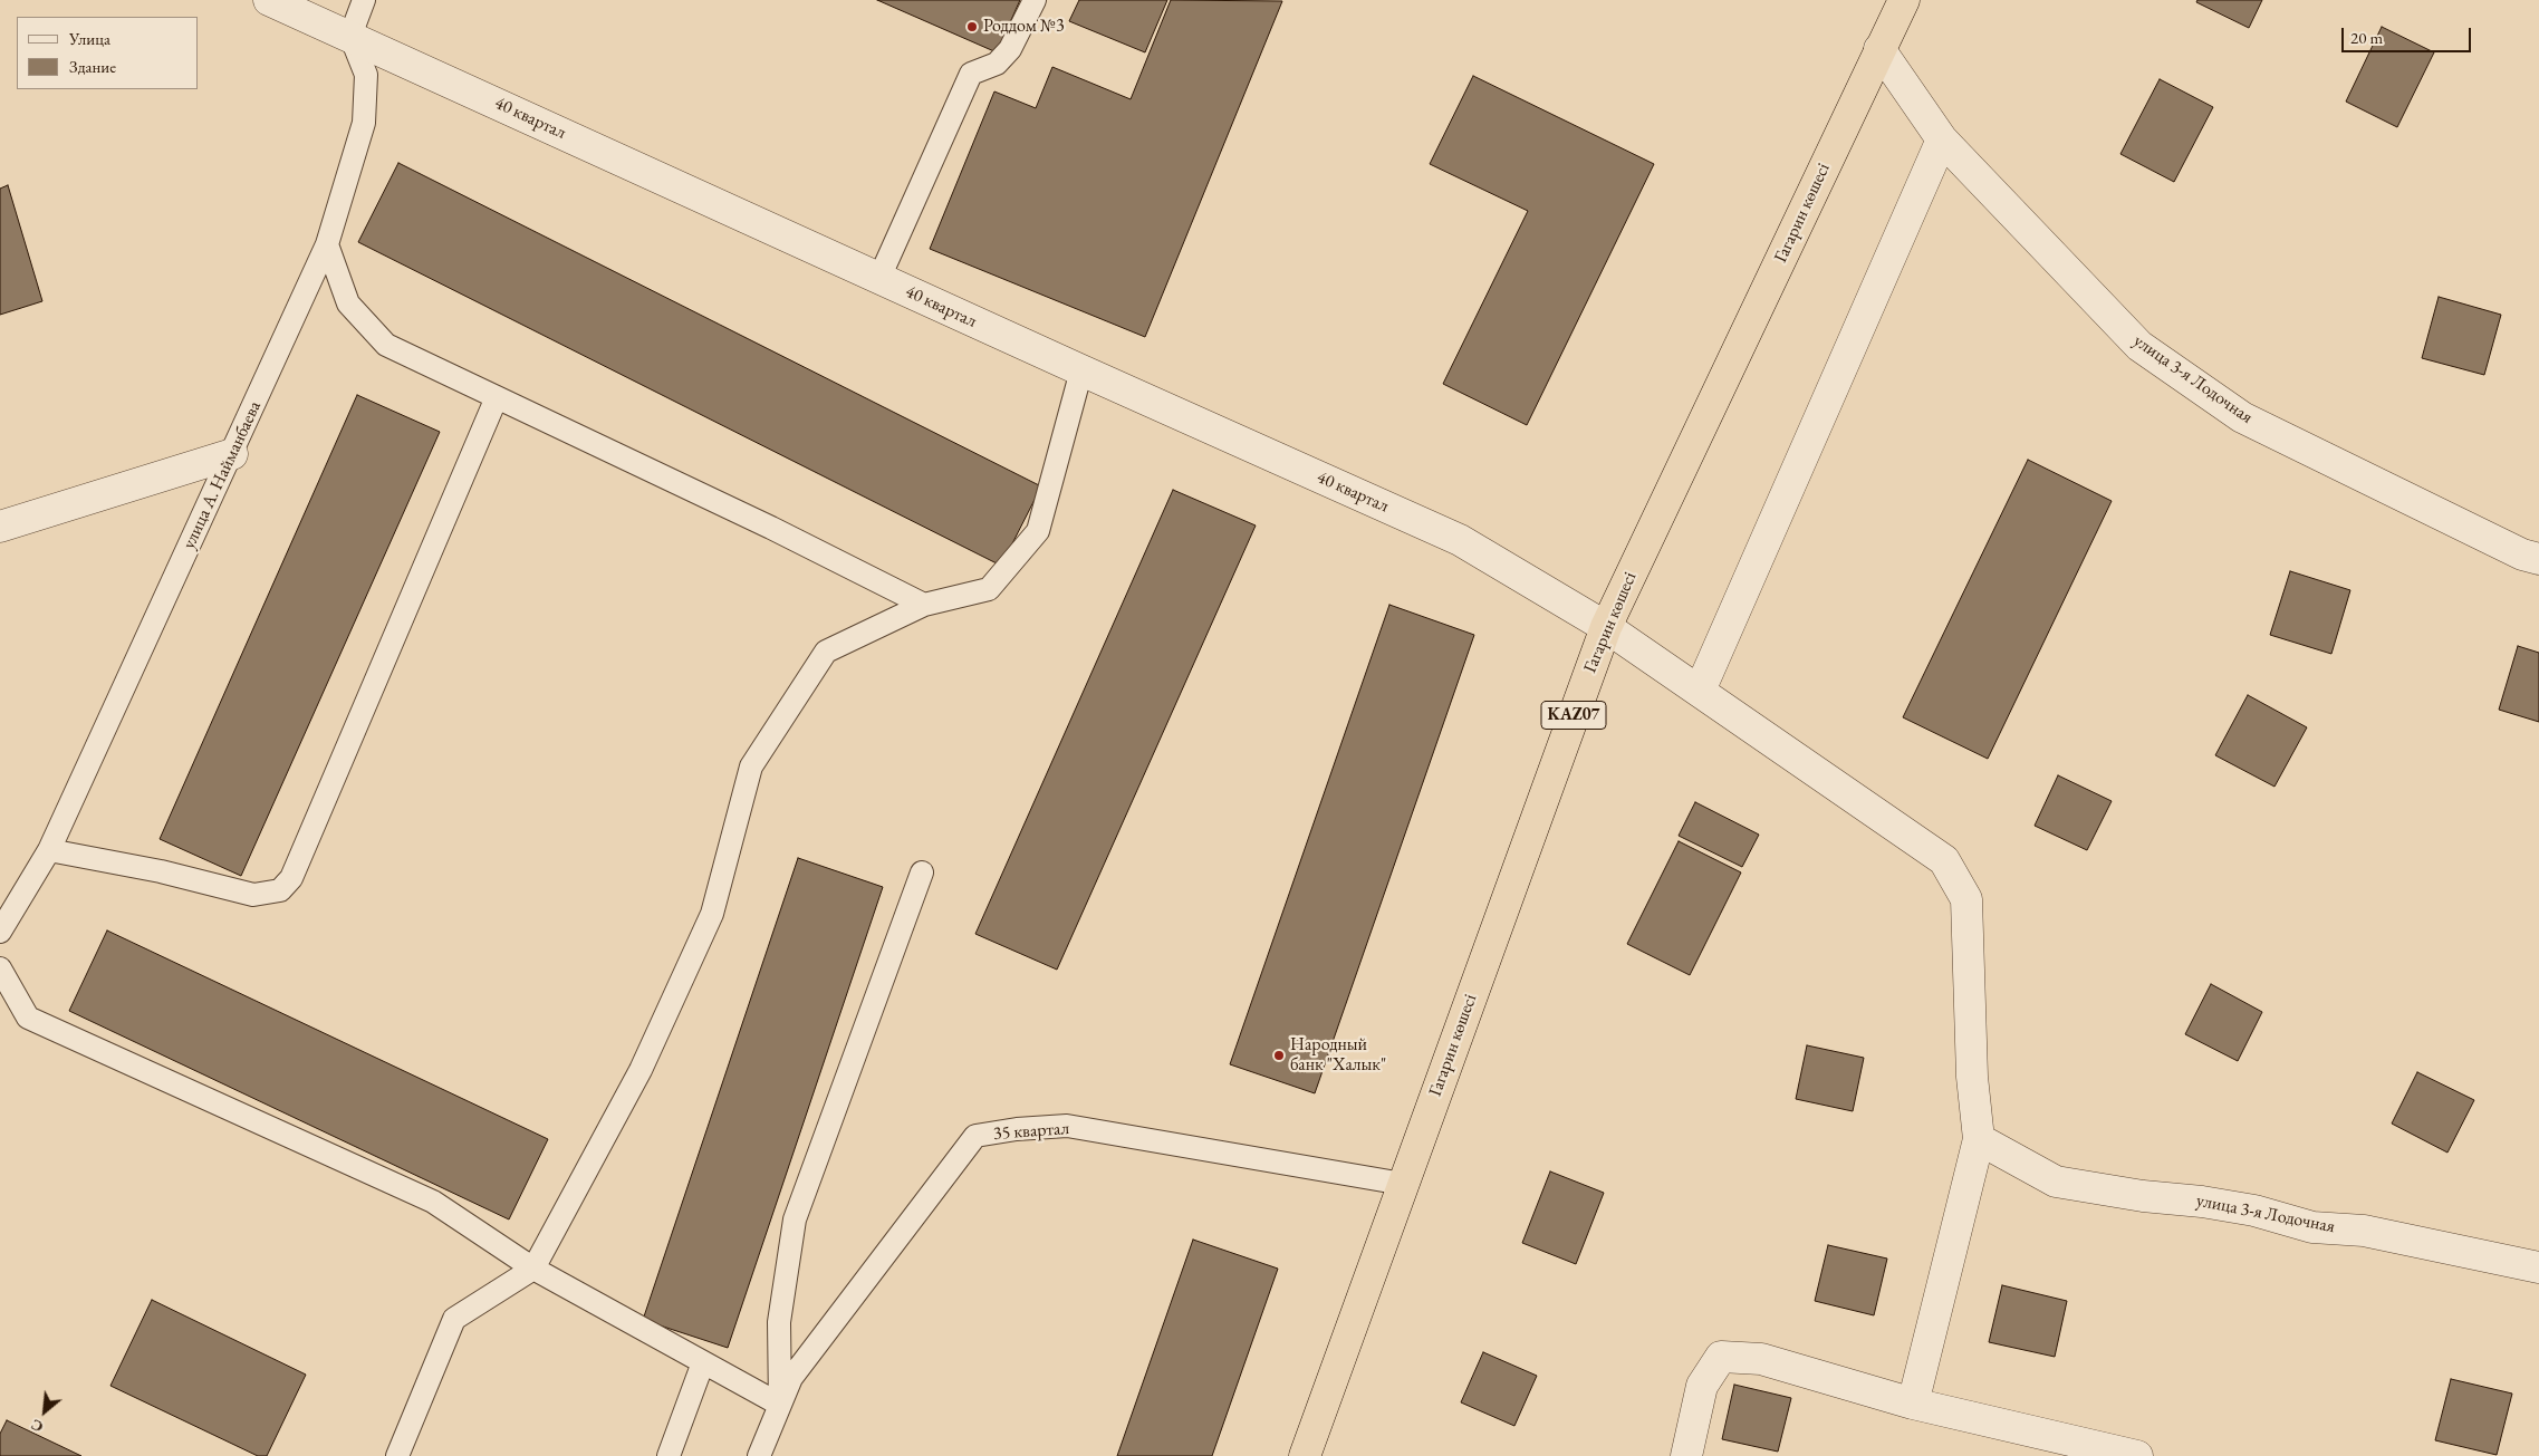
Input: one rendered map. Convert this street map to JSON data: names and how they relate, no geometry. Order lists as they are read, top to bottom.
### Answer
{
  "streets": {
    "highway": ["Гагарин көшесі", "KAZ07"],
    "street": ["40 квартал", "улица 3-я Лодочная"],
    "lane": ["улица А. Найманбаева", "35 квартал"]
  },
  "crossings": [
    ["40 квартал", "Гагарин көшесі"],
    ["40 квартал", "улица 3-я Лодочная"],
    ["40 квартал", "улица А. Найманбаева"],
    ["Гагарин көшесі", "улица 3-я Лодочная"],
    ["Гагарин көшесі", "35 квартал"]
  ],
  "places": ["Роддом №3", "Народный банк \"Халык\""],
  "legend": ["Улица", "Здание"],
  "scale_bar": "20 m",
  "north": "bottom left"
}
